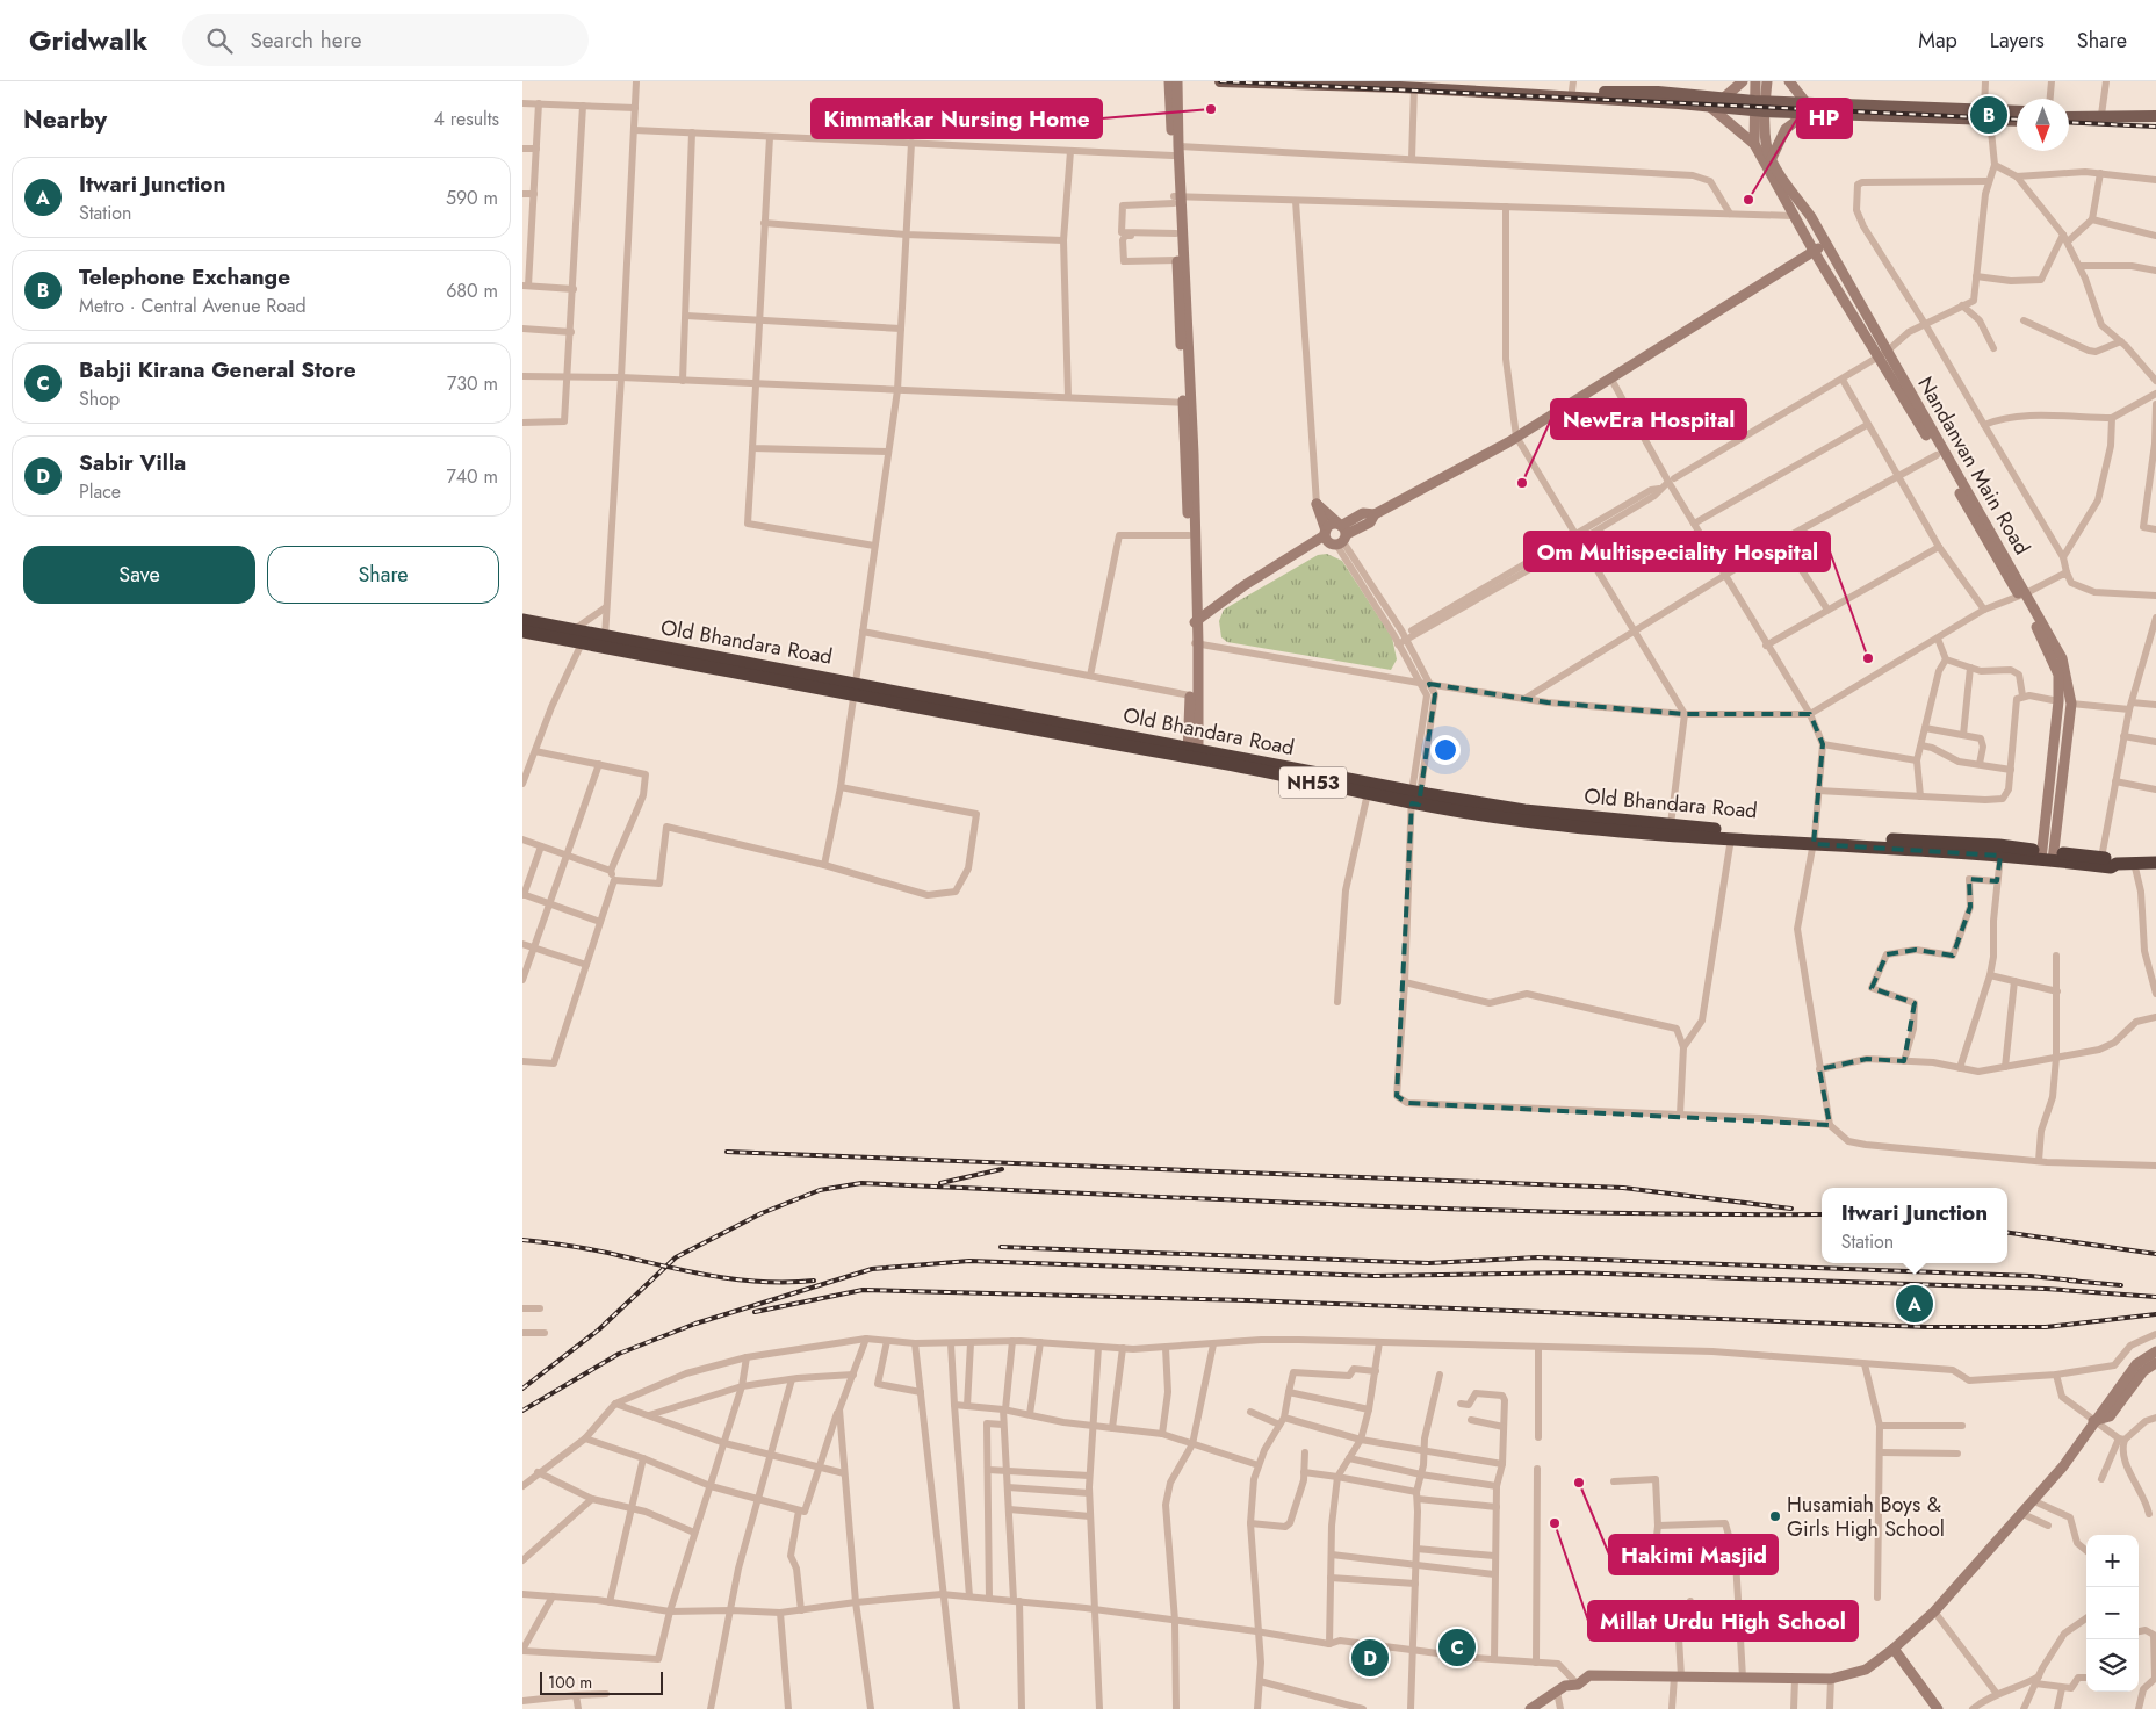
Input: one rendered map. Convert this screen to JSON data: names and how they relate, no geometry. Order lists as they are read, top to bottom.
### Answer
{
  "streets": {
    "highway": ["Old Bhandara Road", "NH53"],
    "main road": ["Nandanvan Main Road"]
  },
  "crossings": [
    ["Nandanvan Main Road", "Old Bhandara Road"],
    ["Nandanvan Main Road", "NH53"],
    ["Old Bhandara Road", "NH53"]
  ],
  "places": [
    "Kimmatkar Nursing Home",
    "HP",
    "NewEra Hospital",
    "Om Multispeciality Hospital",
    "Hakimi Masjid",
    "Husamiah Boys & Girls High School",
    "Millat Urdu High School"
  ],
  "scale_bar": "100 m",
  "north": "bottom",
  "page": {
    "header": "Gridwalk",
    "search": "Search here",
    "nav": ["Map", "Layers", "Share"],
    "heading": ["Nearby", "4 results"],
    "pins": [
      "B",
      "A",
      "C",
      "D"
    ],
    "list": [
      {
        "mark": "A",
        "name": "Itwari Junction",
        "note": "Station",
        "value": "590 m"
      },
      {
        "mark": "B",
        "name": "Telephone Exchange",
        "note": "Metro · Central Avenue Road",
        "value": "680 m"
      },
      {
        "mark": "C",
        "name": "Babji Kirana General Store",
        "note": "Shop",
        "value": "730 m"
      },
      {
        "mark": "D",
        "name": "Sabir Villa",
        "note": "Place",
        "value": "740 m"
      }
    ],
    "buttons": ["Save", "Share"],
    "popup": ["Itwari Junction", "Station"],
    "map_buttons": ["+", "−"],
    "scale": "100 m"
  }
}
